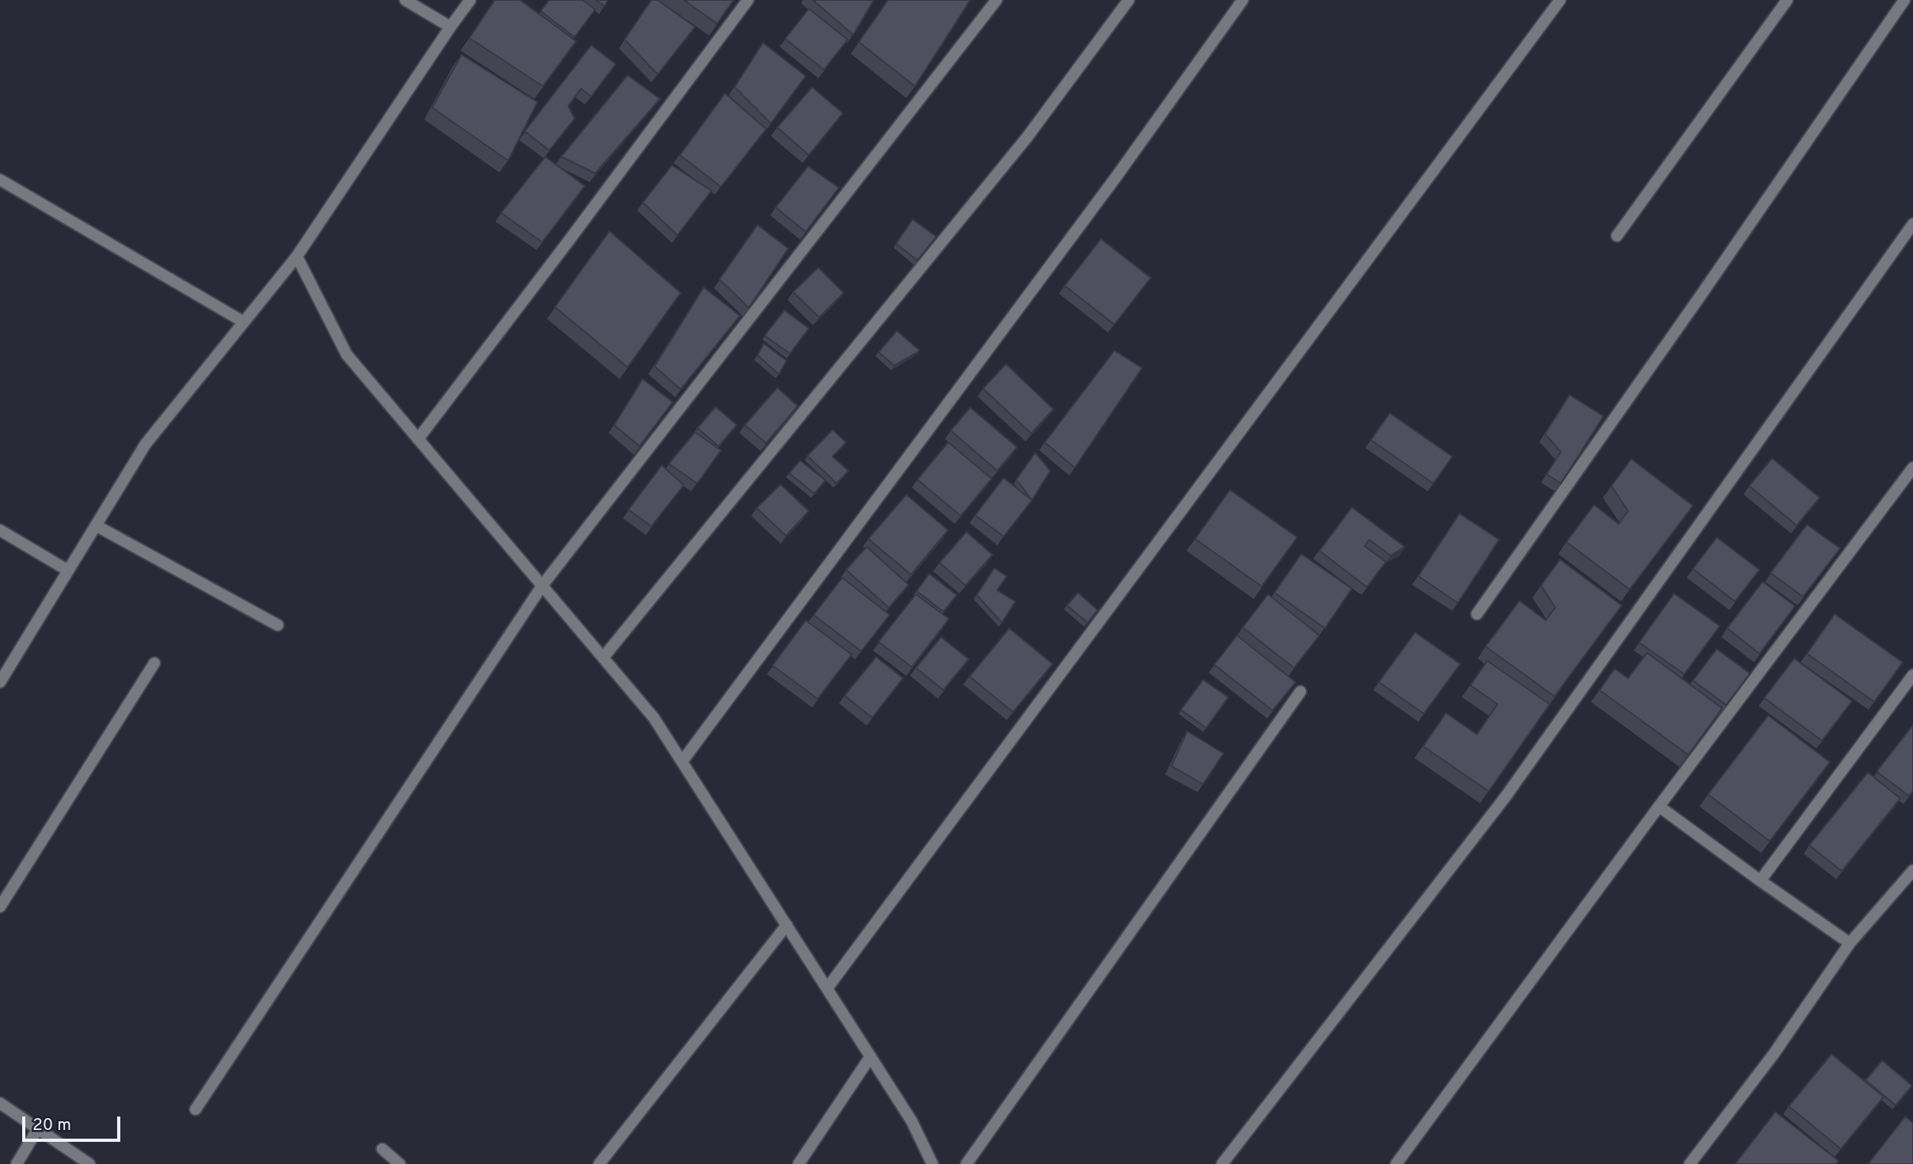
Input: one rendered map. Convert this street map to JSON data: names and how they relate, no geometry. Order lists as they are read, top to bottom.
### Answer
{
  "scale_bar": "20 m"
}
